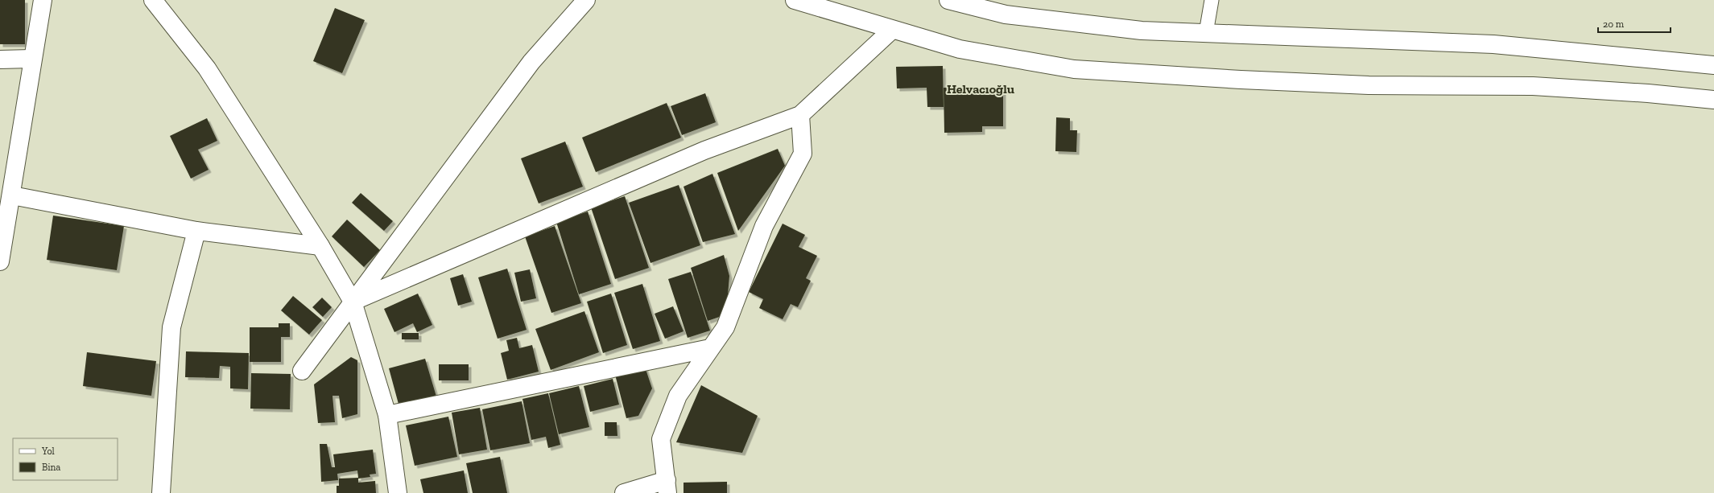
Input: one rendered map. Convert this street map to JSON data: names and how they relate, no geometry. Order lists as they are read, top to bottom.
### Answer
{
  "districts": ["Helvacıoğlu"],
  "legend": ["Yol", "Bina"],
  "scale_bar": "20 m"
}
